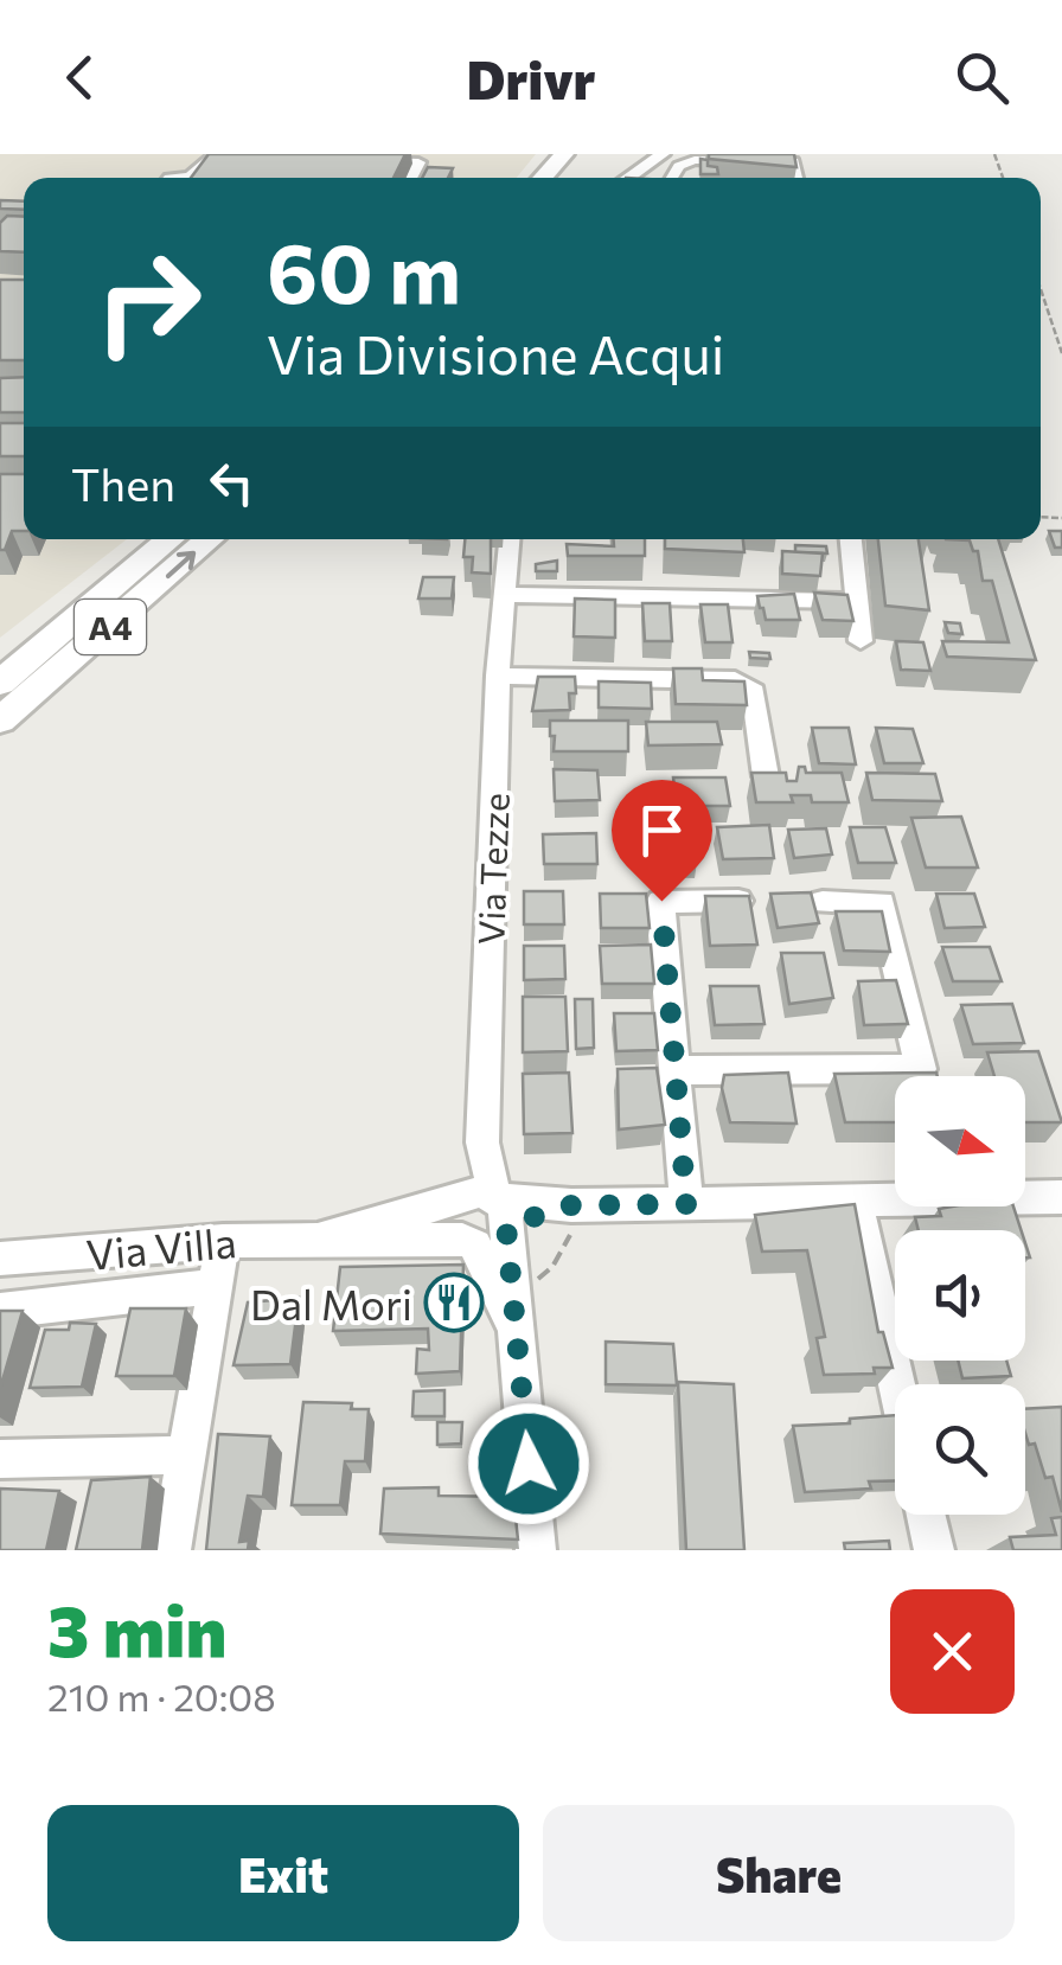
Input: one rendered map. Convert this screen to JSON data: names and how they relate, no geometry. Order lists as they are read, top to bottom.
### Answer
{
  "streets": {
    "highway": ["A4"],
    "street": ["Via Tezze", "Via Villa"]
  },
  "crossings": [
    ["Via Tezze", "Via Villa"]
  ],
  "places": {
    "restaurant": ["Dal Mori"]
  },
  "north": "right",
  "page": {
    "header": "Drivr",
    "turn": ["60 m", "Via Divisione Acqui"],
    "then": "Then",
    "heading": ["3 min", "210 m · 20:08"],
    "buttons": ["Exit", "Share"]
  }
}
